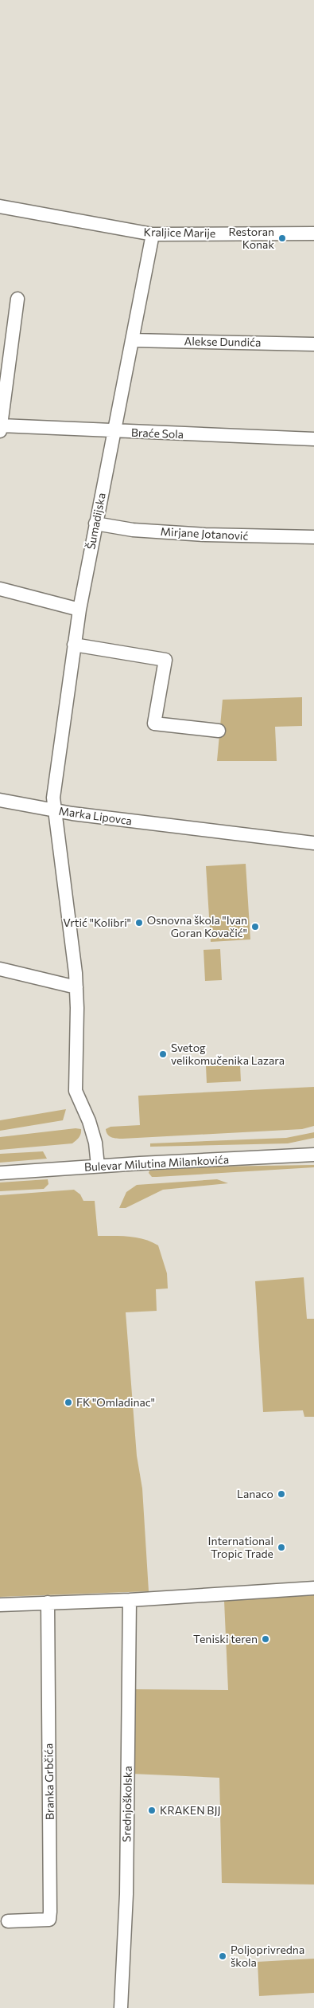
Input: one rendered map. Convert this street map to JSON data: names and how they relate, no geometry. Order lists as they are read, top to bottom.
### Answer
{
  "streets": {
    "street": [
      "Kraljice Marije",
      "Alekse Dundića",
      "Braće Sola",
      "Šumadijska",
      "Mirjane Jotanović",
      "Marka Lipovca",
      "Bulevar Milutina Milankovića",
      "Branka Grbčića",
      "Srednjoškolska"
    ]
  },
  "crossings": [
    ["Kraljice Marije", "Šumadijska"],
    ["Alekse Dundića", "Šumadijska"],
    ["Braće Sola", "Šumadijska"],
    ["Šumadijska", "Mirjane Jotanović"],
    ["Šumadijska", "Marka Lipovca"],
    ["Marka Lipovca", "Bulevar Milutina Milankovića"]
  ],
  "places": [
    "Restoran Konak",
    "Vrtić \"Kolibri\"",
    "Osnovna škola \"Ivan Goran Kovačić\"",
    "Svetog velikomučenika Lazara",
    "FK \"Omladinac\"",
    "Lanaco",
    "International Tropic Trade",
    "Teniski teren",
    "KRAKEN BJJ",
    "Poljoprivredna škola"
  ]
}
